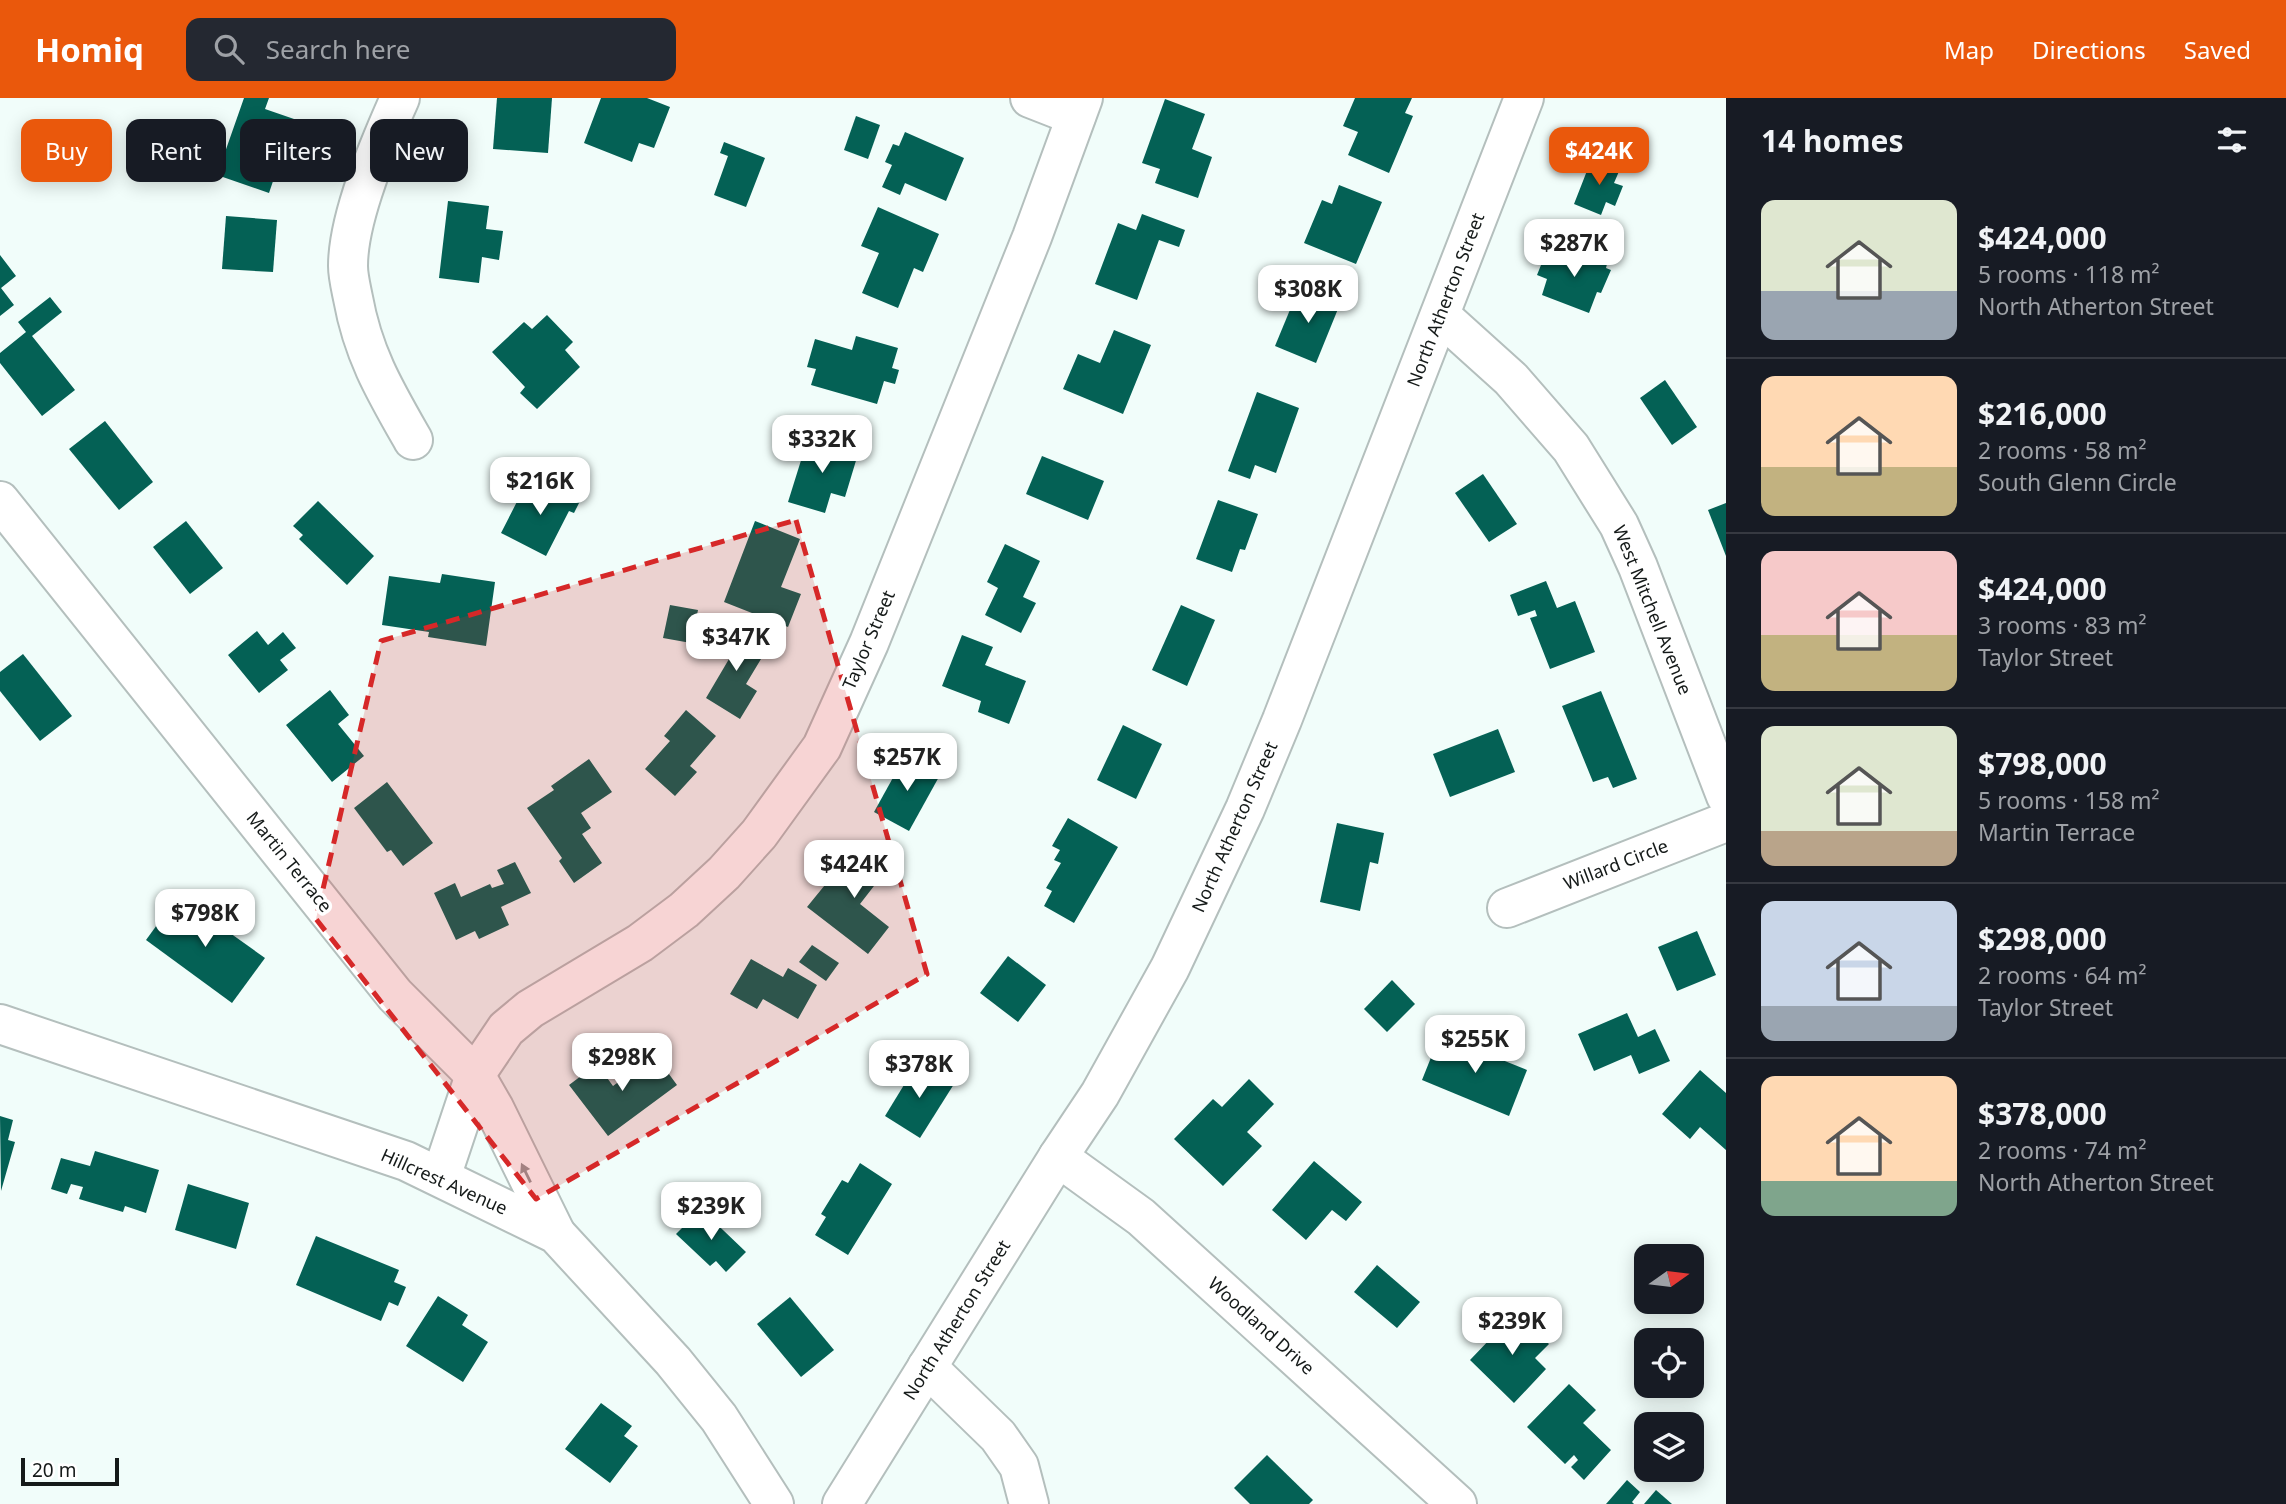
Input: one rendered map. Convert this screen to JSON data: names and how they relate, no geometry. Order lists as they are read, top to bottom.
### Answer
{
  "streets": {
    "street": [
      "North Atherton Street",
      "West Mitchell Avenue",
      "Taylor Street",
      "Martin Terrace",
      "Willard Circle",
      "Hillcrest Avenue",
      "Woodland Drive"
    ]
  },
  "crossings": [
    ["North Atherton Street", "West Mitchell Avenue"],
    ["North Atherton Street", "Woodland Drive"],
    ["Taylor Street", "Martin Terrace"],
    ["Taylor Street", "Hillcrest Avenue"],
    ["Martin Terrace", "Hillcrest Avenue"]
  ],
  "scale_bar": "20 m",
  "north": "right",
  "page": {
    "header": "Homiq",
    "search": "Search here",
    "nav": ["Map", "Directions", "Saved"],
    "heading": "14 homes",
    "chip": [
      "Buy",
      "Rent",
      "Filters",
      "New"
    ],
    "price": [
      "$424K",
      "$287K",
      "$308K",
      "$332K",
      "$216K",
      "$347K",
      "$257K",
      "$424K",
      "$798K",
      "$255K",
      "$298K",
      "$378K",
      "$239K",
      "$239K"
    ],
    "list": [
      {
        "name": "$424,000",
        "note": "5 rooms · 118 m² · North Atherton Street"
      },
      {
        "name": "$216,000",
        "note": "2 rooms · 58 m² · South Glenn Circle"
      },
      {
        "name": "$424,000",
        "note": "3 rooms · 83 m² · Taylor Street"
      },
      {
        "name": "$798,000",
        "note": "5 rooms · 158 m² · Martin Terrace"
      },
      {
        "name": "$298,000",
        "note": "2 rooms · 64 m² · Taylor Street"
      },
      {
        "name": "$378,000",
        "note": "2 rooms · 74 m² · North Atherton Street"
      }
    ],
    "scale": "20 m"
  }
}
